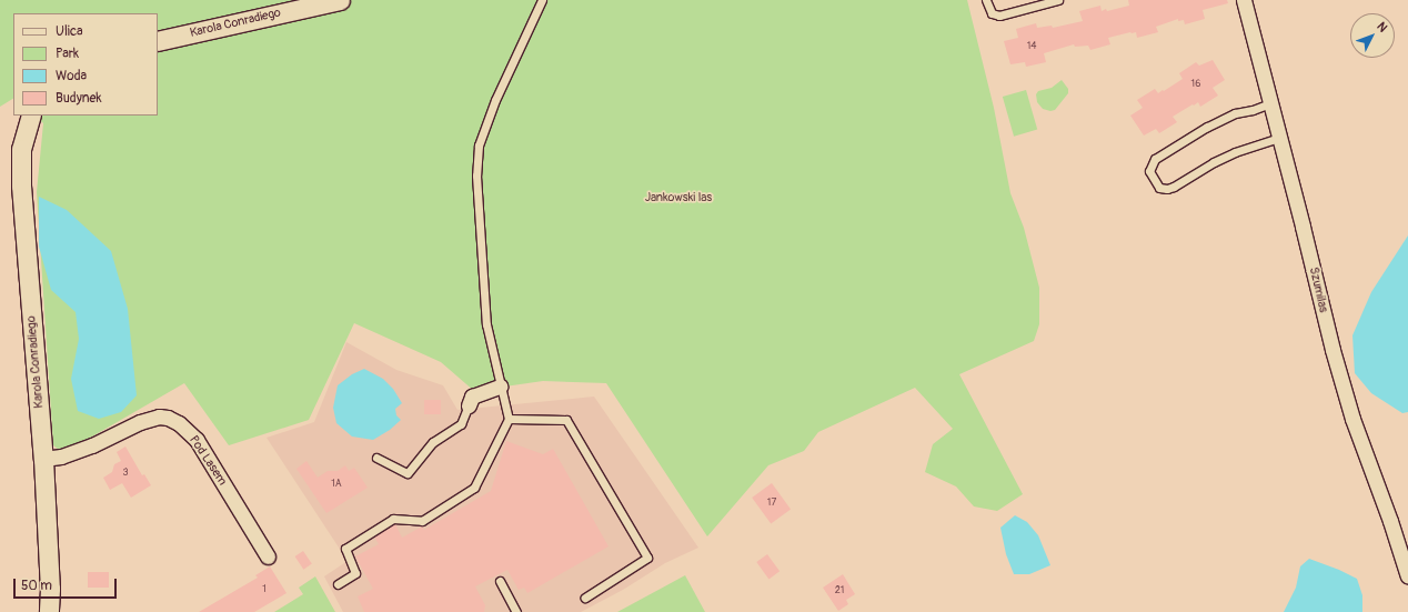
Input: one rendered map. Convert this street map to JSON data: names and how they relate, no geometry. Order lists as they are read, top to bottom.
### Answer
{
  "streets": {
    "street": ["Karola Conradiego", "Szumilas", "Pod Lasem"]
  },
  "crossings": [
    ["Karola Conradiego", "Pod Lasem"]
  ],
  "parks": ["Jankowski las"],
  "house_numbers": [
    "14",
    "16",
    "3",
    "1A",
    "17",
    "1",
    "21"
  ],
  "legend": [
    "Ulica",
    "Park",
    "Woda",
    "Budynek"
  ],
  "scale_bar": "50 m",
  "north": "top right"
}
